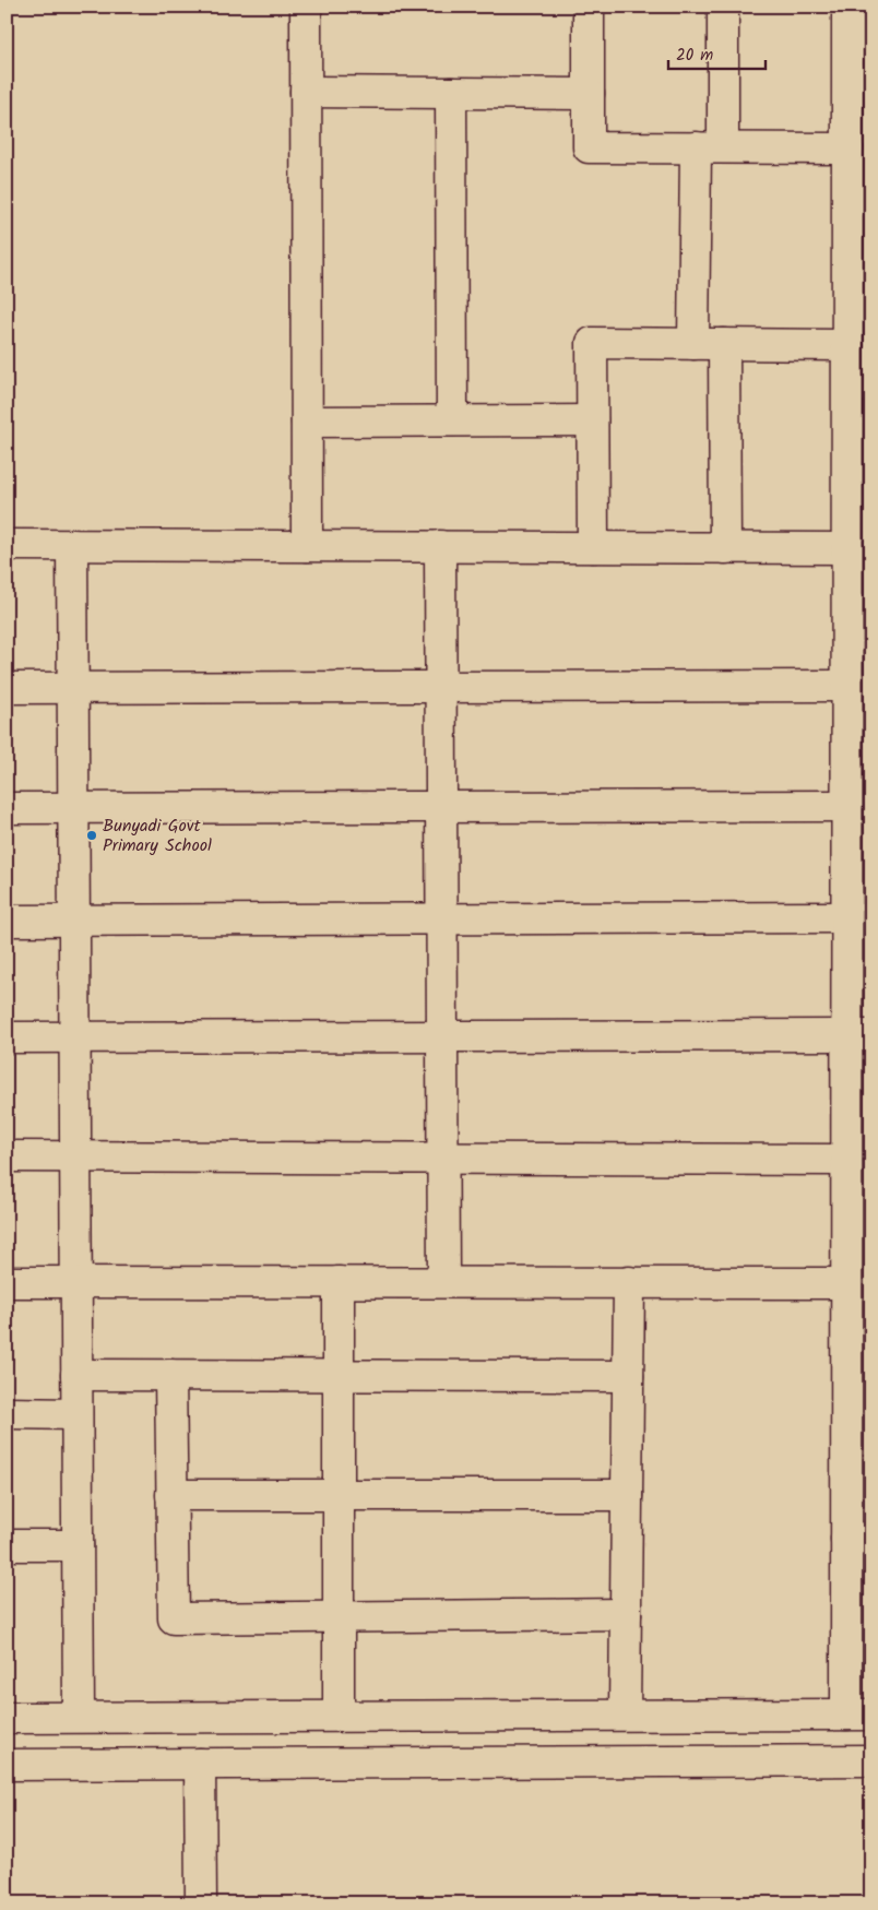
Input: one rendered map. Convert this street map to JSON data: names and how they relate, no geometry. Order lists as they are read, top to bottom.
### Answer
{
  "places": ["Bunyadi Govt Primary School"],
  "scale_bar": "20 m"
}
